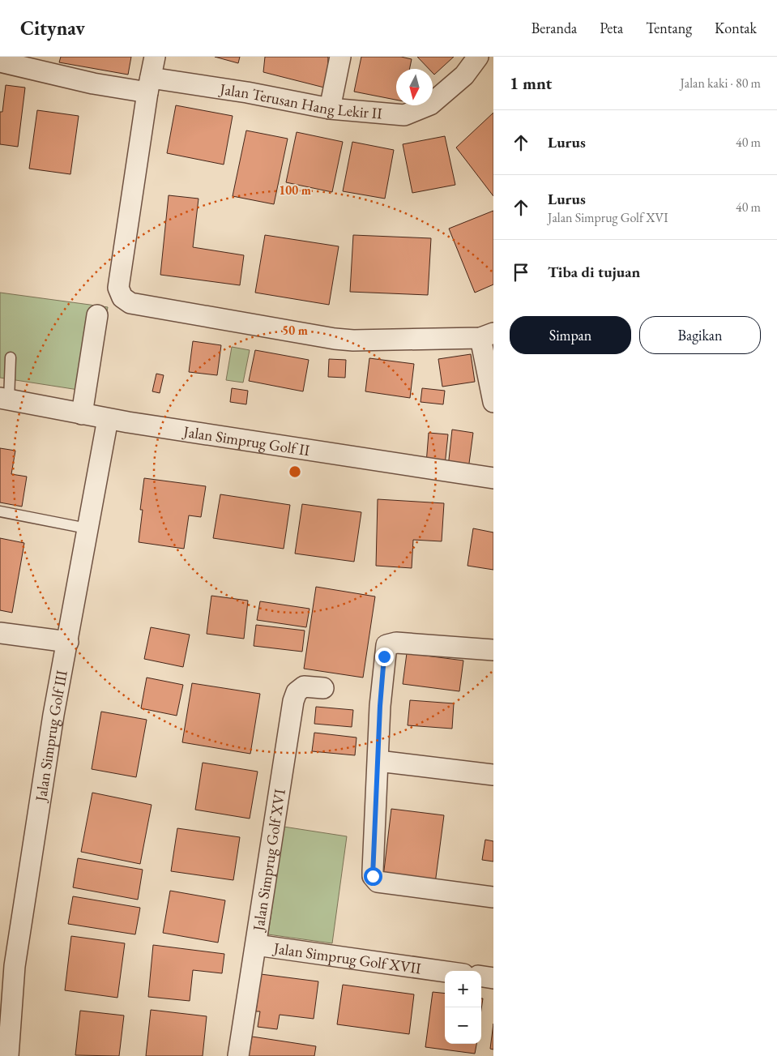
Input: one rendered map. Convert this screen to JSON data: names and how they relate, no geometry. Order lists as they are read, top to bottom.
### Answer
{
  "streets": {
    "street": [
      "Jalan Terusan Hang Lekir II",
      "Jalan Simprug Golf II",
      "Jalan Simprug Golf III",
      "Jalan Simprug Golf XVI",
      "Jalan Simprug Golf XVII"
    ]
  },
  "crossings": [
    ["Jalan Simprug Golf II", "Jalan Simprug Golf III"],
    ["Jalan Simprug Golf XVI", "Jalan Simprug Golf XVII"]
  ],
  "north": "bottom",
  "page": {
    "header": "Citynav",
    "nav": [
      "Beranda",
      "Peta",
      "Tentang",
      "Kontak"
    ],
    "heading": ["1 mnt", "Jalan kaki · 80 m"],
    "list": [
      ["Lurus", "40 m"],
      ["Lurus", "Jalan Simprug Golf XVI", "40 m"],
      "Tiba di tujuan"
    ],
    "buttons": ["Simpan", "Bagikan"],
    "map_buttons": ["+", "−"]
  },
  "rings": ["100 m", "50 m"]
}
